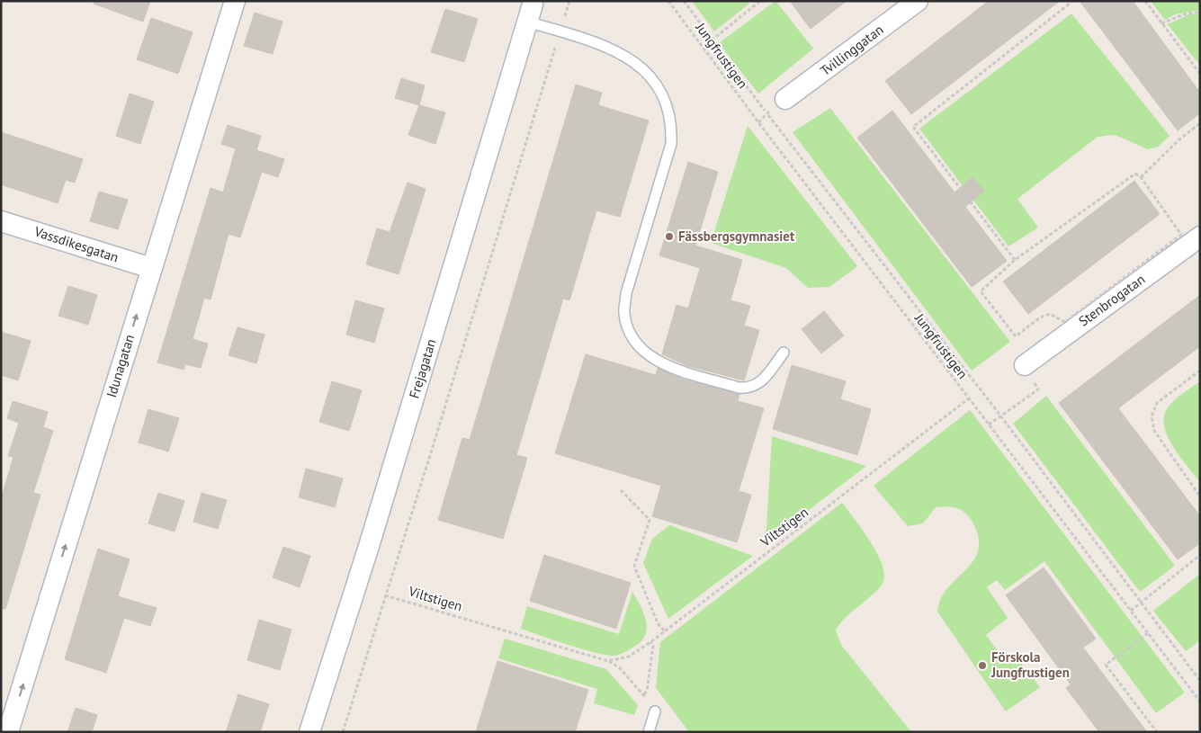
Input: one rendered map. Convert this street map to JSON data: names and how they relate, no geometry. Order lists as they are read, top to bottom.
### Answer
{
  "streets": {
    "street": [
      "Tvillinggatan",
      "Vassdikesgatan",
      "Stenbrogatan",
      "Idunagatan",
      "Frejagatan"
    ],
    "path": ["Jungfrustigen", "Viltstigen"]
  },
  "crossings": [
    ["Jungfrustigen", "Viltstigen"],
    ["Vassdikesgatan", "Idunagatan"]
  ],
  "one_way": ["Idunagatan"],
  "places": ["Fässbergsgymnasiet", "Förskola Jungfrustigen"]
}
